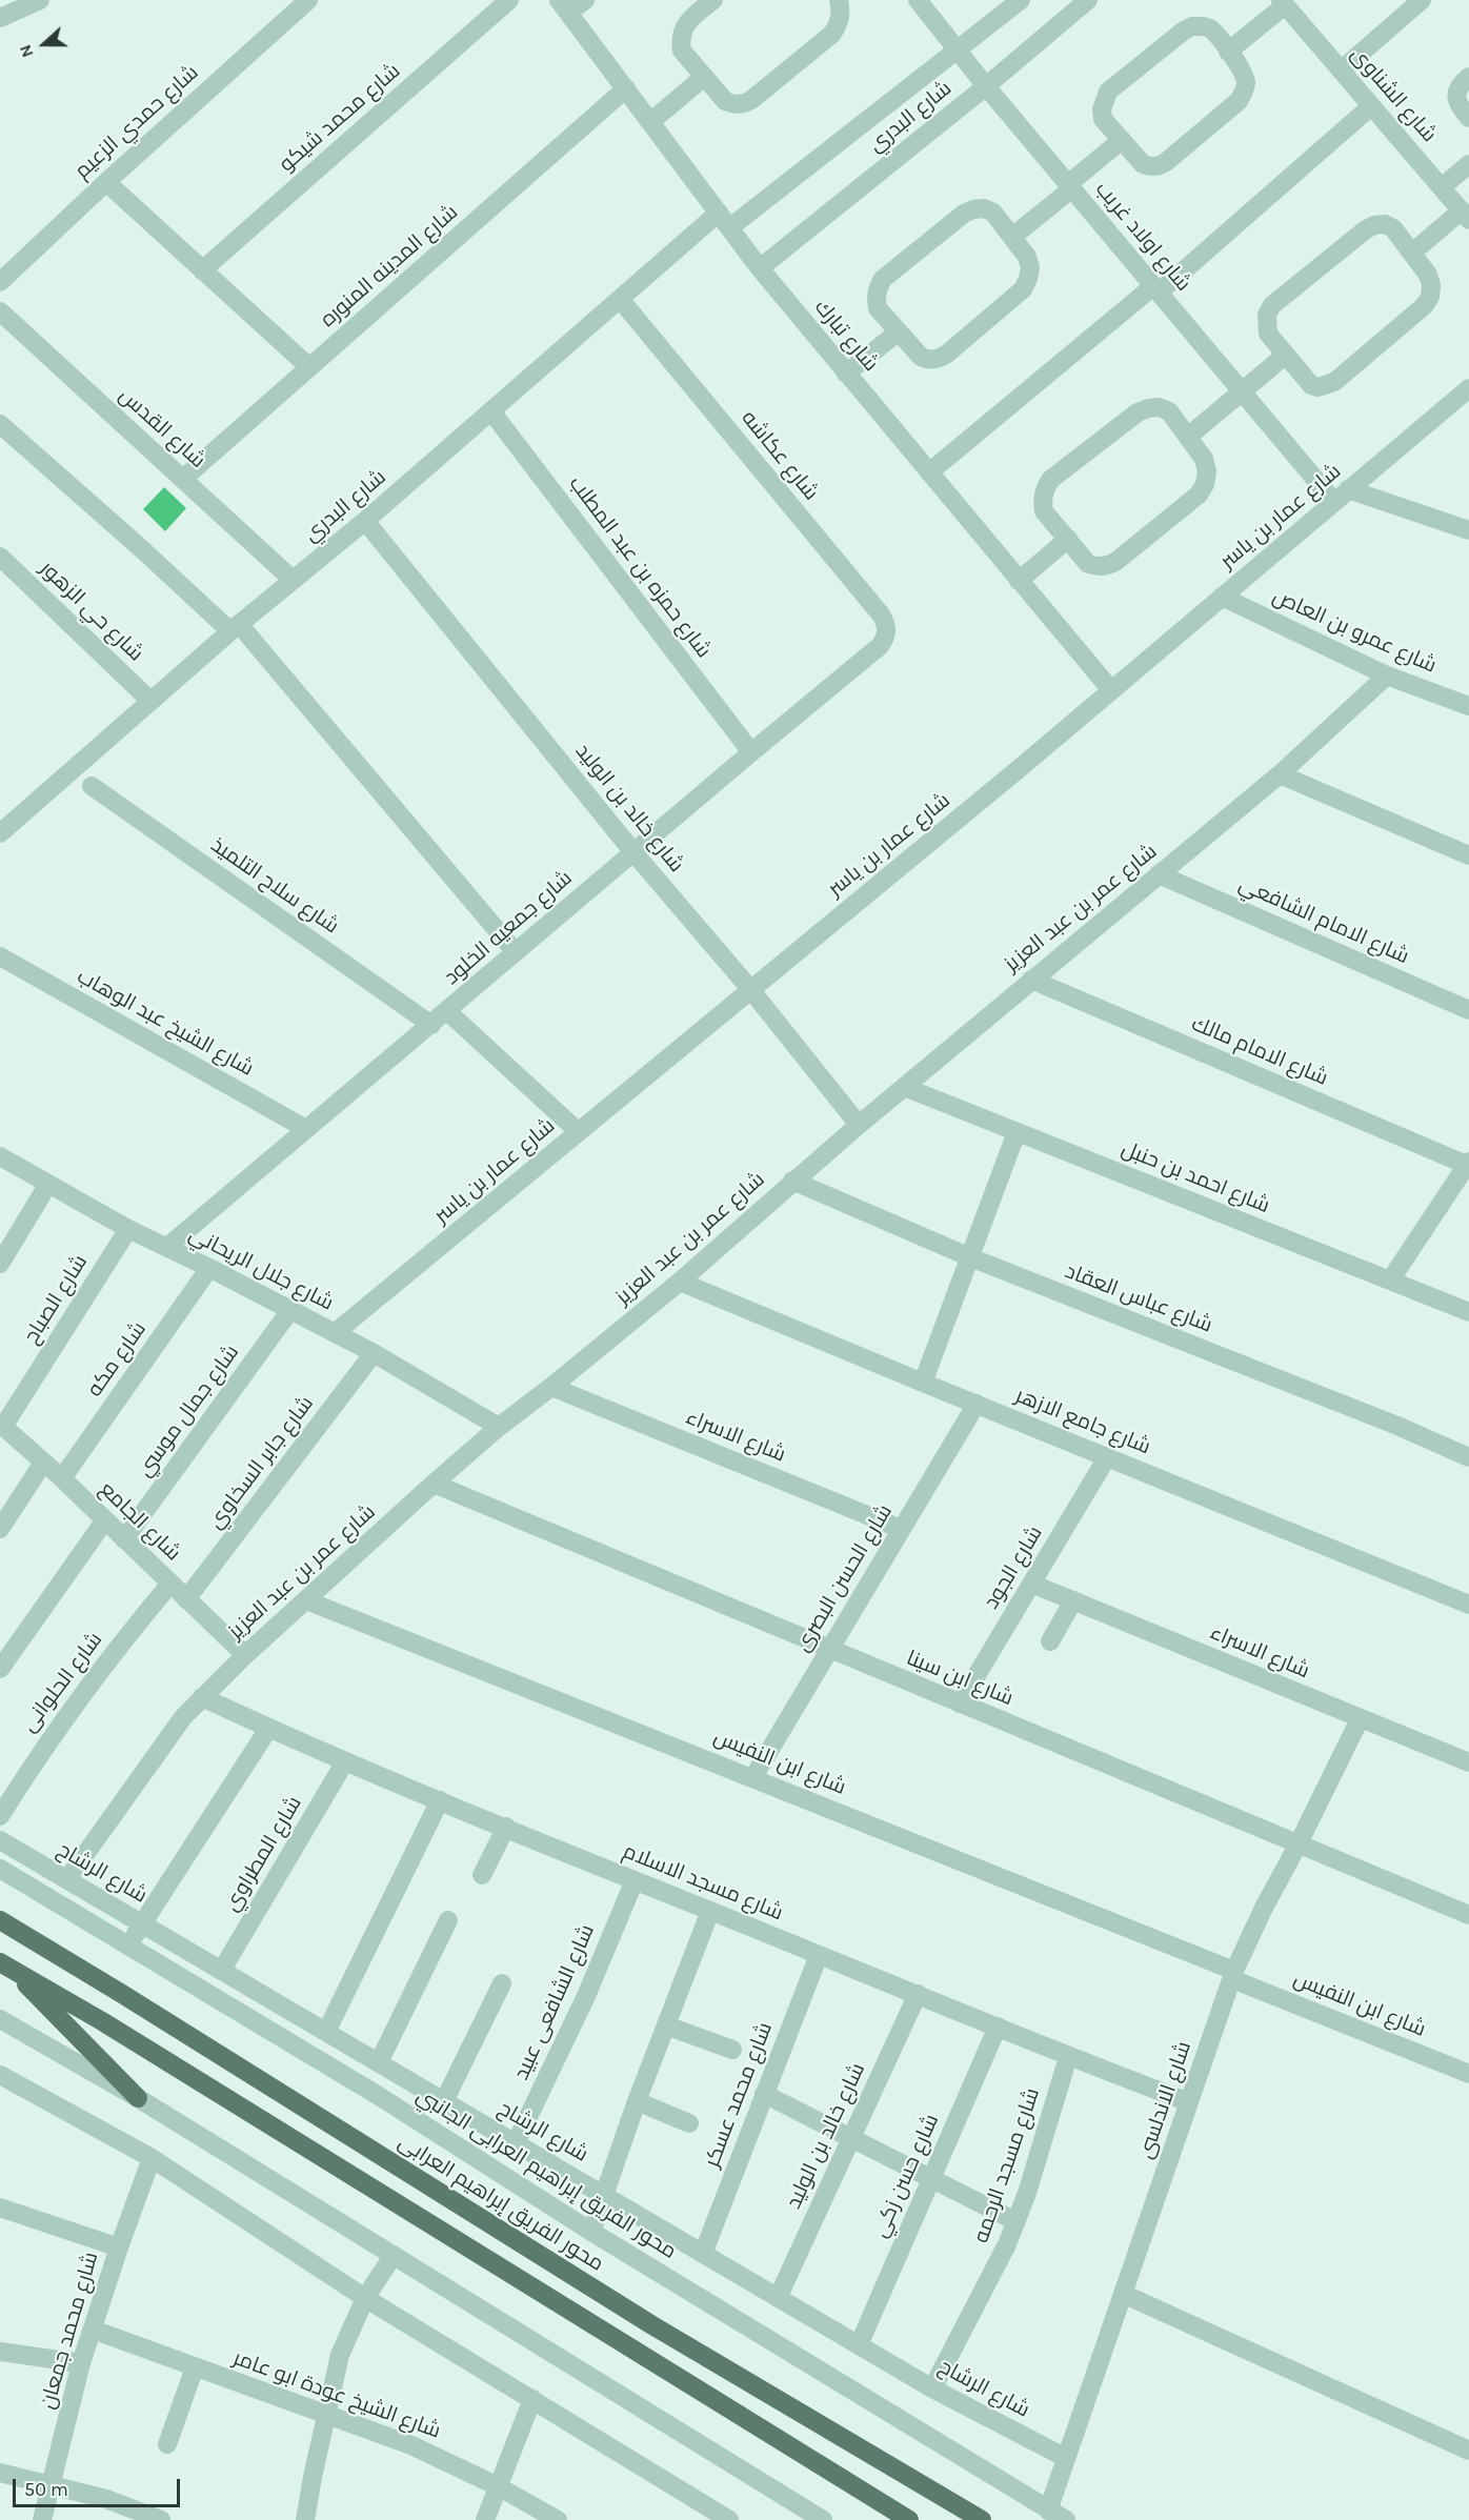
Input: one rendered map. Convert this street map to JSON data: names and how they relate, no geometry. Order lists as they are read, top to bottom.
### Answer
{
  "streets": {
    "main road": ["محور الفريق إبراهيم العرابى"],
    "street": [
      "شارع الشناوى",
      "شارع البدري",
      "شارع محمد شيكو",
      "شارع حمدي الزعيم",
      "شارع اولاد غريب",
      "شارع المدينه المنوره",
      "شارع تبارك",
      "شارع القدس",
      "شارع عكاشه",
      "شارع عمار بن ياسر",
      "شارع حمزه بن عبد المطلب",
      "شارع حي الزهور",
      "شارع عمرو بن العاص",
      "شارع خالد بن الوليد",
      "شارع سلاح التلميذ",
      "شارع عمر بن عبد العزيز",
      "شارع الامام الشافعي",
      "شارع جمعيه الخلود",
      "شارع الشيخ عبد الوهاب",
      "شارع الامام مالك",
      "شارع احمد بن حنبل",
      "شارع جلال الريحاني",
      "شارع عباس العقاد",
      "شارع الصباح",
      "شارع مكه",
      "شارع جمال موسي",
      "شارع جامع الازهر",
      "شارع الاسراء",
      "شارع جابر السخاوي",
      "شارع الجامع",
      "شارع الجود",
      "شارع الحسن البصرى",
      "شارع ابن سينا",
      "شارع الحلوانى",
      "شارع ابن النفيس",
      "شارع المطراوي",
      "شارع الرشاح",
      "شارع مسجد الاسلام",
      "شارع الشافعى عبيد",
      "شارع محمد عسكر",
      "شارع الاندلسى",
      "شارع مسجد الرحمه",
      "محور الفريق إبراهيم العرابى الجانبي",
      "شارع حسن زكي",
      "شارع محمد جمعان",
      "شارع الشيخ عودة ابو عامر"
    ]
  },
  "crossings": [
    ["شارع البدري", "شارع اولاد غريب"],
    ["شارع البدري", "شارع تبارك"],
    ["شارع البدري", "شارع القدس"],
    ["شارع البدري", "شارع عكاشه"],
    ["شارع البدري", "شارع حمزه بن عبد المطلب"],
    ["شارع البدري", "شارع حي الزهور"],
    ["شارع البدري", "شارع خالد بن الوليد"],
    ["شارع اولاد غريب", "شارع عمار بن ياسر"],
    ["شارع المدينه المنوره", "شارع تبارك"],
    ["شارع المدينه المنوره", "شارع القدس"],
    ["شارع تبارك", "شارع عمار بن ياسر"],
    ["شارع عكاشه", "شارع جمعيه الخلود"],
    ["شارع عمار بن ياسر", "شارع عمرو بن العاص"],
    ["شارع عمار بن ياسر", "شارع خالد بن الوليد"],
    ["شارع عمار بن ياسر", "شارع جلال الريحاني"],
    ["شارع حمزه بن عبد المطلب", "شارع جمعيه الخلود"],
    ["شارع عمرو بن العاص", "شارع عمر بن عبد العزيز"],
    ["شارع خالد بن الوليد", "شارع عمر بن عبد العزيز"],
    ["شارع خالد بن الوليد", "شارع جمعيه الخلود"],
    ["شارع خالد بن الوليد", "شارع الرشاح"],
    ["شارع خالد بن الوليد", "شارع مسجد الاسلام"],
    ["شارع سلاح التلميذ", "شارع جمعيه الخلود"],
    ["شارع عمر بن عبد العزيز", "شارع الامام الشافعي"],
    ["شارع عمر بن عبد العزيز", "شارع الامام مالك"],
    ["شارع عمر بن عبد العزيز", "شارع احمد بن حنبل"],
    ["شارع عمر بن عبد العزيز", "شارع جلال الريحاني"],
    ["شارع عمر بن عبد العزيز", "شارع عباس العقاد"],
    ["شارع عمر بن عبد العزيز", "شارع جامع الازهر"],
    ["شارع عمر بن عبد العزيز", "شارع الاسراء"],
    ["شارع عمر بن عبد العزيز", "شارع الجامع"],
    ["شارع عمر بن عبد العزيز", "شارع ابن سينا"],
    ["شارع عمر بن عبد العزيز", "شارع ابن النفيس"],
    ["شارع عمر بن عبد العزيز", "شارع الرشاح"],
    ["شارع عمر بن عبد العزيز", "شارع مسجد الاسلام"],
    ["شارع جمعيه الخلود", "شارع الشيخ عبد الوهاب"],
    ["شارع جمعيه الخلود", "شارع جلال الريحاني"],
    ["شارع جلال الريحاني", "شارع الصباح"],
    ["شارع جلال الريحاني", "شارع مكه"],
    ["شارع جلال الريحاني", "شارع جمال موسي"],
    ["شارع جلال الريحاني", "شارع جابر السخاوي"],
    ["شارع الصباح", "شارع الجامع"],
    ["شارع مكه", "شارع الجامع"],
    ["شارع جمال موسي", "شارع الجامع"],
    ["شارع جامع الازهر", "شارع الجود"],
    ["شارع جامع الازهر", "شارع الحسن البصرى"],
    ["شارع الاسراء", "شارع الجود"],
    ["شارع الاسراء", "شارع الحسن البصرى"],
    ["شارع الاسراء", "شارع الاندلسى"],
    ["شارع جابر السخاوي", "شارع الجامع"],
    ["شارع الجامع", "شارع الحلوانى"],
    ["شارع الجود", "شارع ابن سينا"],
    ["شارع الحسن البصرى", "شارع ابن سينا"],
    ["شارع الحسن البصرى", "شارع ابن النفيس"],
    ["شارع ابن سينا", "شارع الاندلسى"],
    ["شارع ابن النفيس", "شارع الاندلسى"],
    ["شارع المطراوي", "شارع الرشاح"],
    ["شارع المطراوي", "شارع مسجد الاسلام"],
    ["شارع الرشاح", "شارع الشافعى عبيد"],
    ["شارع الرشاح", "شارع محمد عسكر"],
    ["شارع الرشاح", "شارع الاندلسى"],
    ["شارع الرشاح", "شارع مسجد الرحمه"],
    ["شارع الرشاح", "شارع حسن زكي"],
    ["شارع مسجد الاسلام", "شارع الشافعى عبيد"],
    ["شارع مسجد الاسلام", "شارع محمد عسكر"],
    ["شارع مسجد الاسلام", "شارع الاندلسى"],
    ["شارع مسجد الاسلام", "شارع مسجد الرحمه"],
    ["شارع مسجد الاسلام", "شارع حسن زكي"],
    ["شارع الاندلسى", "محور الفريق إبراهيم العرابى الجانبي"],
    ["شارع محمد جمعان", "شارع الشيخ عودة ابو عامر"]
  ],
  "scale_bar": "50 m",
  "north": "left"
}
